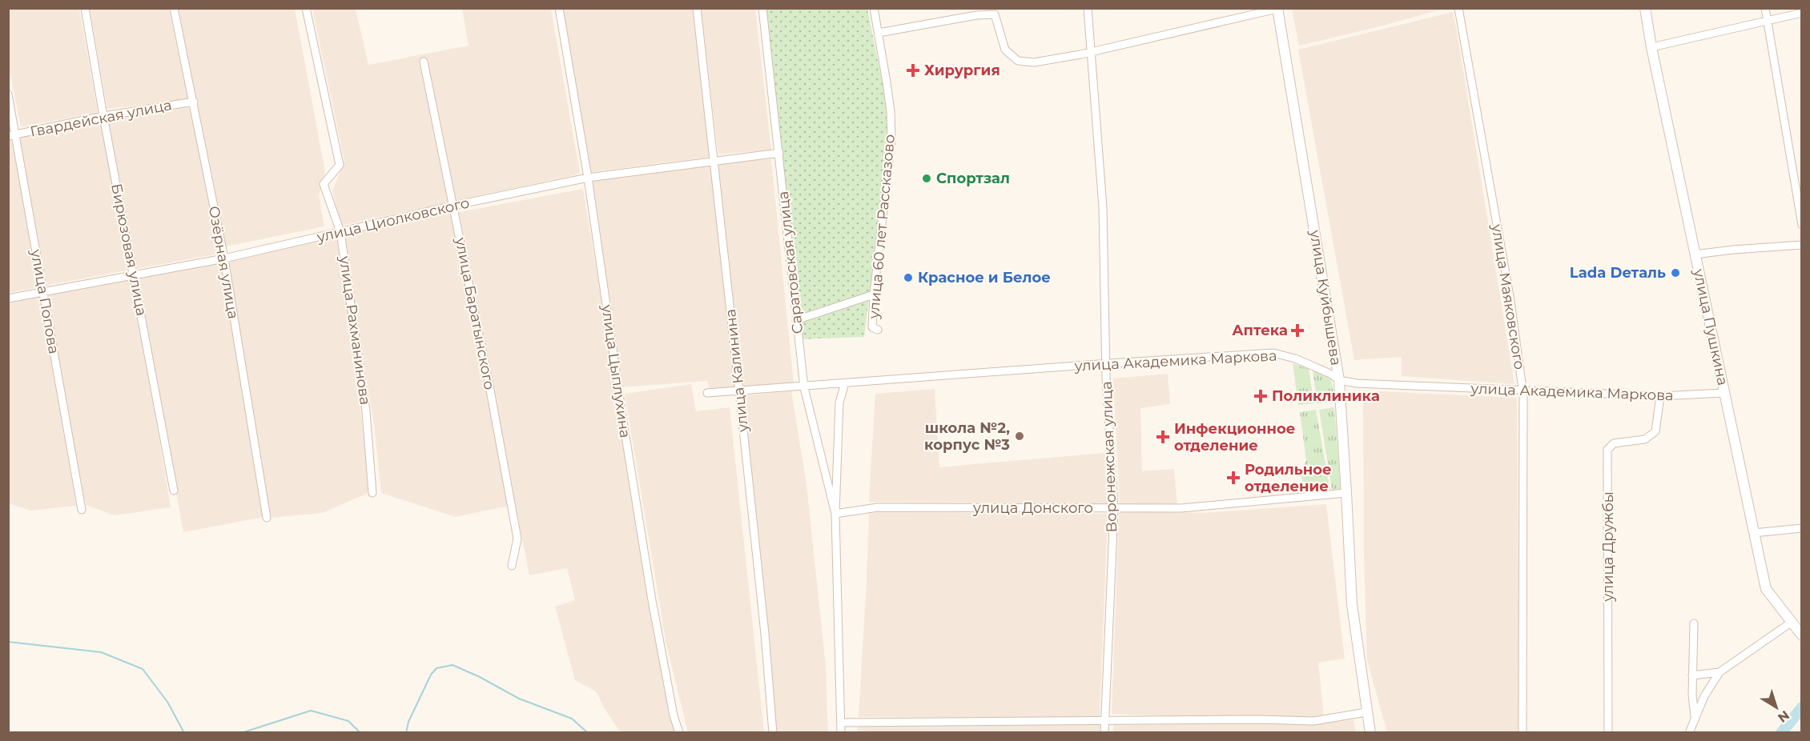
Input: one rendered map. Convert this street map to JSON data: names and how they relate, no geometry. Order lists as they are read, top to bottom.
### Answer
{
  "streets": {
    "street": [
      "Гвардейская улица",
      "улица Циолковского",
      "улица 60 лет Рассказово",
      "Бирюзовая улица",
      "Озёрная улица",
      "Саратовская улица",
      "улица Маяковского",
      "улица Куйбышева",
      "улица Попова",
      "улица Баратынского",
      "улица Пушкина",
      "улица Рахманинова",
      "улица Академика Маркова",
      "улица Калинина",
      "улица Цыплухина",
      "Воронежская улица",
      "улица Донского",
      "улица Дружбы"
    ]
  },
  "crossings": [
    ["Гвардейская улица", "Бирюзовая улица"],
    ["Гвардейская улица", "Озёрная улица"],
    ["Гвардейская улица", "улица Попова"],
    ["улица Циолковского", "Бирюзовая улица"],
    ["улица Циолковского", "Озёрная улица"],
    ["улица Циолковского", "Саратовская улица"],
    ["улица Циолковского", "улица Попова"],
    ["улица Циолковского", "улица Баратынского"],
    ["улица Циолковского", "улица Рахманинова"],
    ["улица Циолковского", "улица Калинина"],
    ["улица Циолковского", "улица Цыплухина"],
    ["Саратовская улица", "улица Академика Маркова"],
    ["Саратовская улица", "улица Донского"],
    ["улица Маяковского", "улица Академика Маркова"],
    ["улица Куйбышева", "улица Академика Маркова"],
    ["улица Куйбышева", "улица Донского"],
    ["улица Пушкина", "улица Академика Маркова"],
    ["улица Академика Маркова", "улица Калинина"],
    ["улица Академика Маркова", "Воронежская улица"],
    ["улица Академика Маркова", "улица Дружбы"],
    ["Воронежская улица", "улица Донского"]
  ],
  "places": {
    "health": [
      "Хирургия",
      "Аптека",
      "Поликлиника",
      "Инфекционное отделение",
      "Родильное отделение"
    ],
    "other": [
      "Спортзал",
      "Lada Dеталь",
      "Красное и Белое",
      "школа №2, корпус №3"
    ]
  },
  "north": "bottom right"
}
